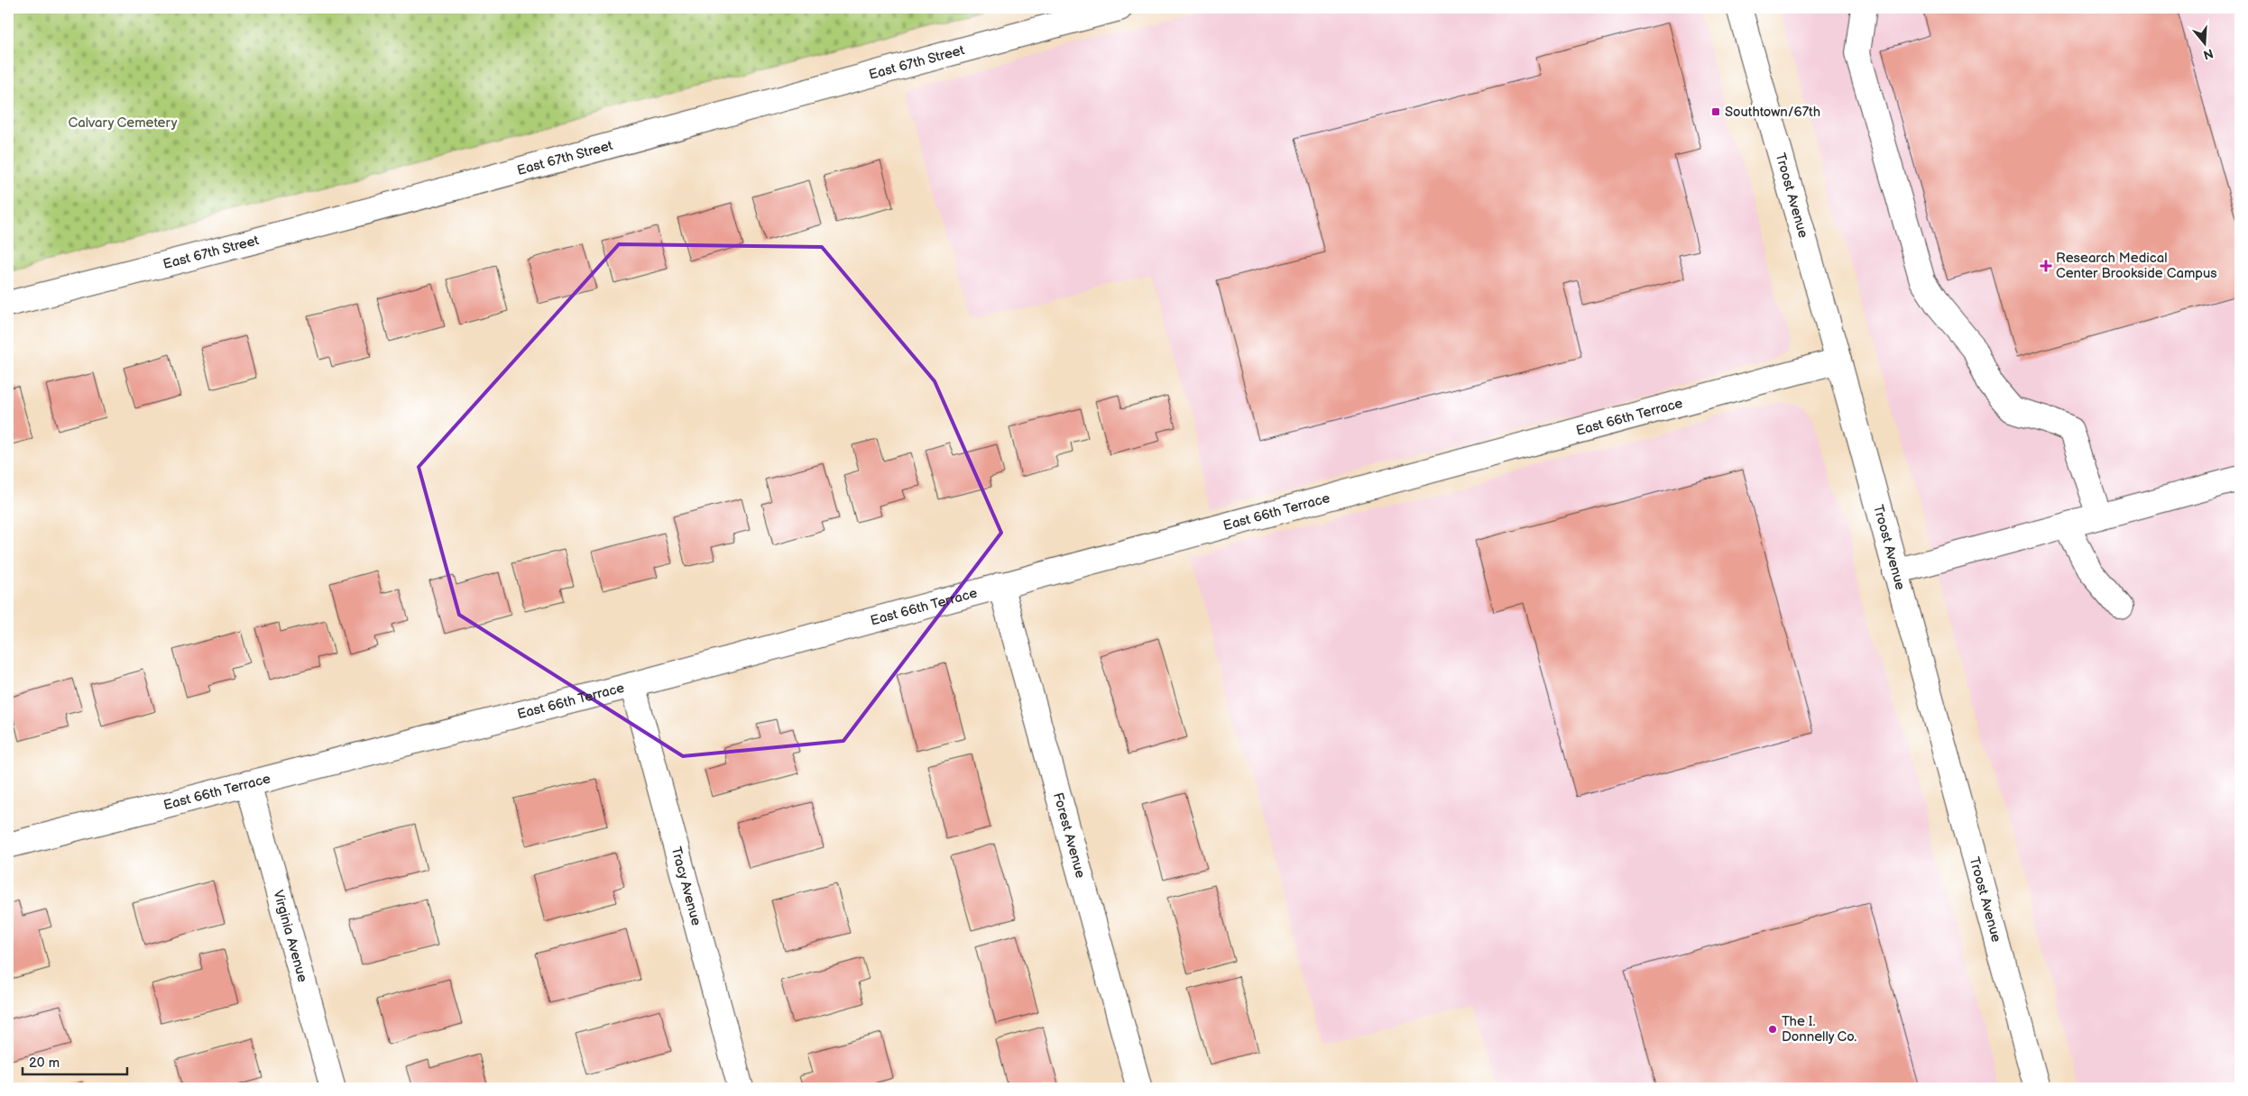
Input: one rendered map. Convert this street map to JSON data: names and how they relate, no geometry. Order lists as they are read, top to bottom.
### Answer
{
  "streets": {
    "street": [
      "East 67th Street",
      "Troost Avenue",
      "East 66th Terrace",
      "Forest Avenue",
      "Tracy Avenue",
      "Virginia Avenue"
    ]
  },
  "crossings": [
    ["Troost Avenue", "East 66th Terrace"],
    ["East 66th Terrace", "Forest Avenue"],
    ["East 66th Terrace", "Tracy Avenue"],
    ["East 66th Terrace", "Virginia Avenue"]
  ],
  "parks": ["Calvary Cemetery"],
  "places": {
    "transit": ["Southtown/67th"],
    "health": ["Research Medical Center Brookside Campus"],
    "other": ["The I. Donnelly Co."]
  },
  "scale_bar": "20 m",
  "north": "bottom"
}
